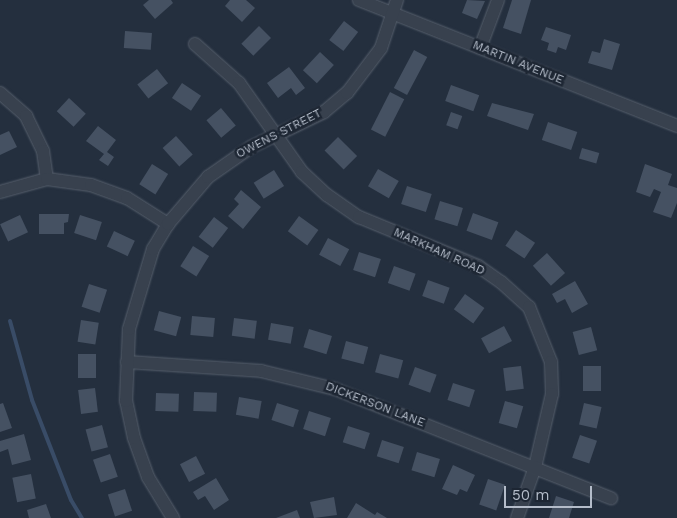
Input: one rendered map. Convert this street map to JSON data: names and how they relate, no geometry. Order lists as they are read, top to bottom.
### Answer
{
  "streets": {
    "street": [
      "MARTIN AVENUE",
      "OWENS STREET",
      "MARKHAM ROAD",
      "DICKERSON LANE"
    ]
  },
  "crossings": [
    ["MARTIN AVENUE", "OWENS STREET"],
    ["OWENS STREET", "MARKHAM ROAD"],
    ["OWENS STREET", "DICKERSON LANE"],
    ["MARKHAM ROAD", "DICKERSON LANE"]
  ],
  "scale_bar": "50 m"
}
